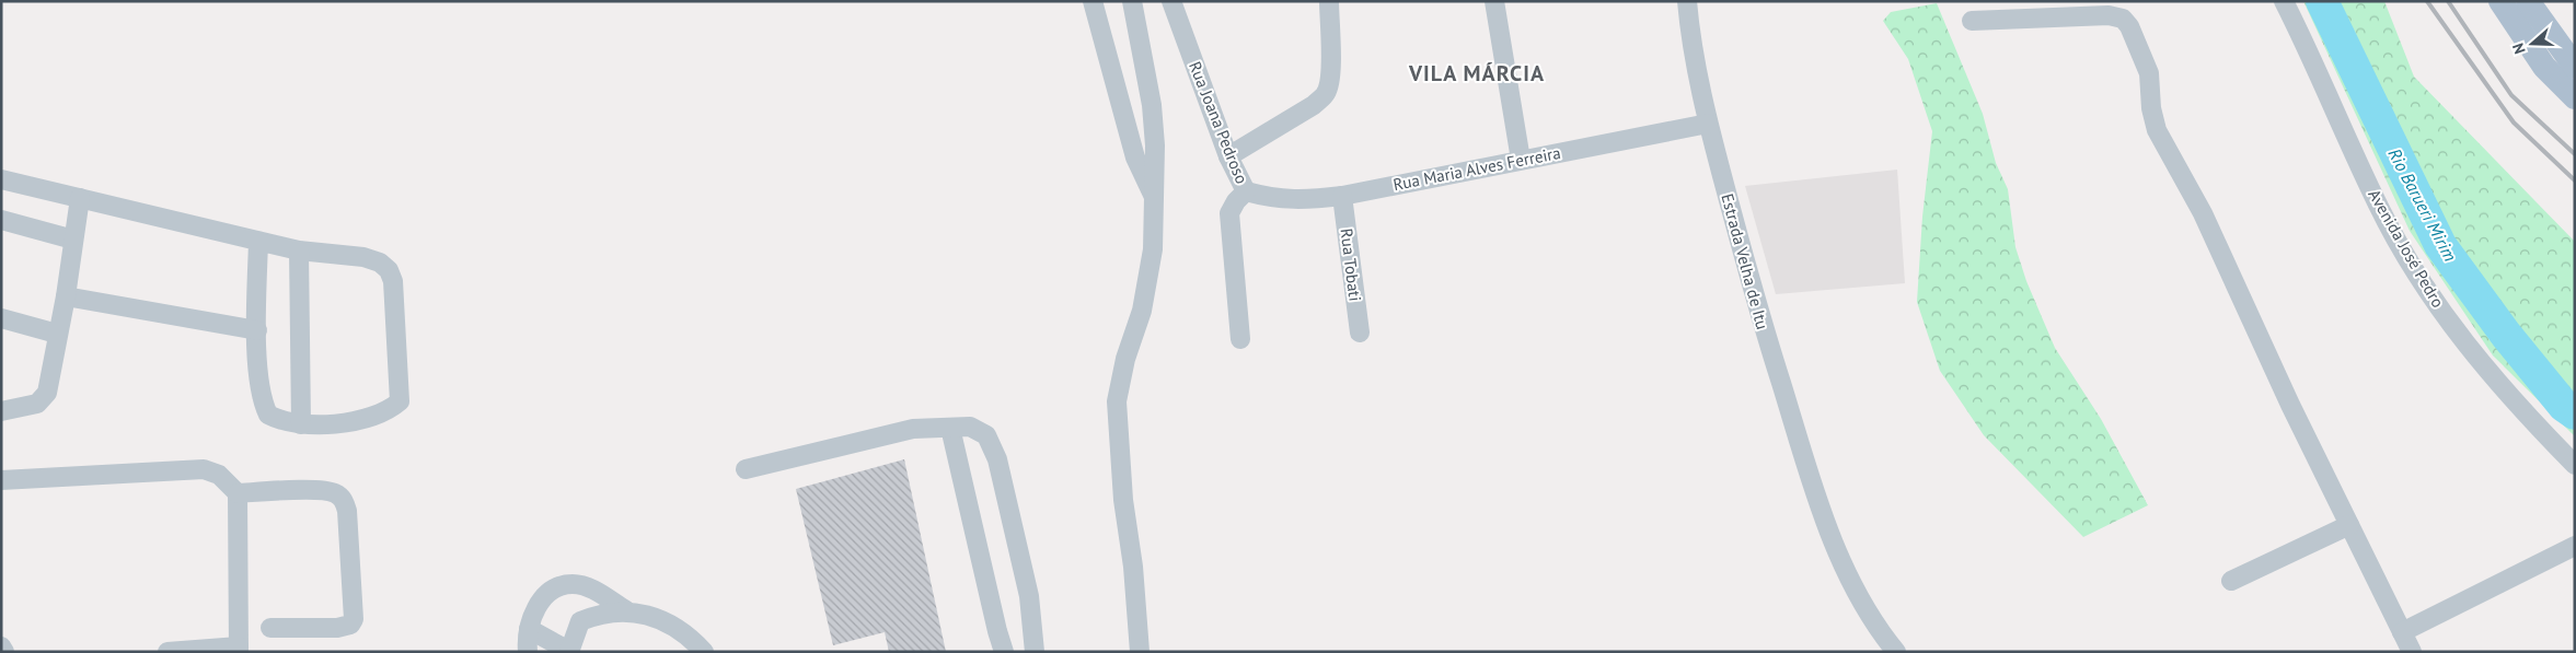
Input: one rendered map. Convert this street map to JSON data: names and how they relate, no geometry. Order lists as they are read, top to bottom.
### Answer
{
  "streets": {
    "street": [
      "Rua Joana Pedroso",
      "Rua Maria Alves Ferreira",
      "Avenida José Pedro",
      "Estrada Velha de Itu",
      "Rua Tobati"
    ]
  },
  "crossings": [
    ["Rua Joana Pedroso", "Rua Maria Alves Ferreira"],
    ["Rua Maria Alves Ferreira", "Estrada Velha de Itu"],
    ["Rua Maria Alves Ferreira", "Rua Tobati"]
  ],
  "districts": ["VILA MÁRCIA"],
  "water": ["Rio Barueri Mirim"],
  "north": "left"
}
